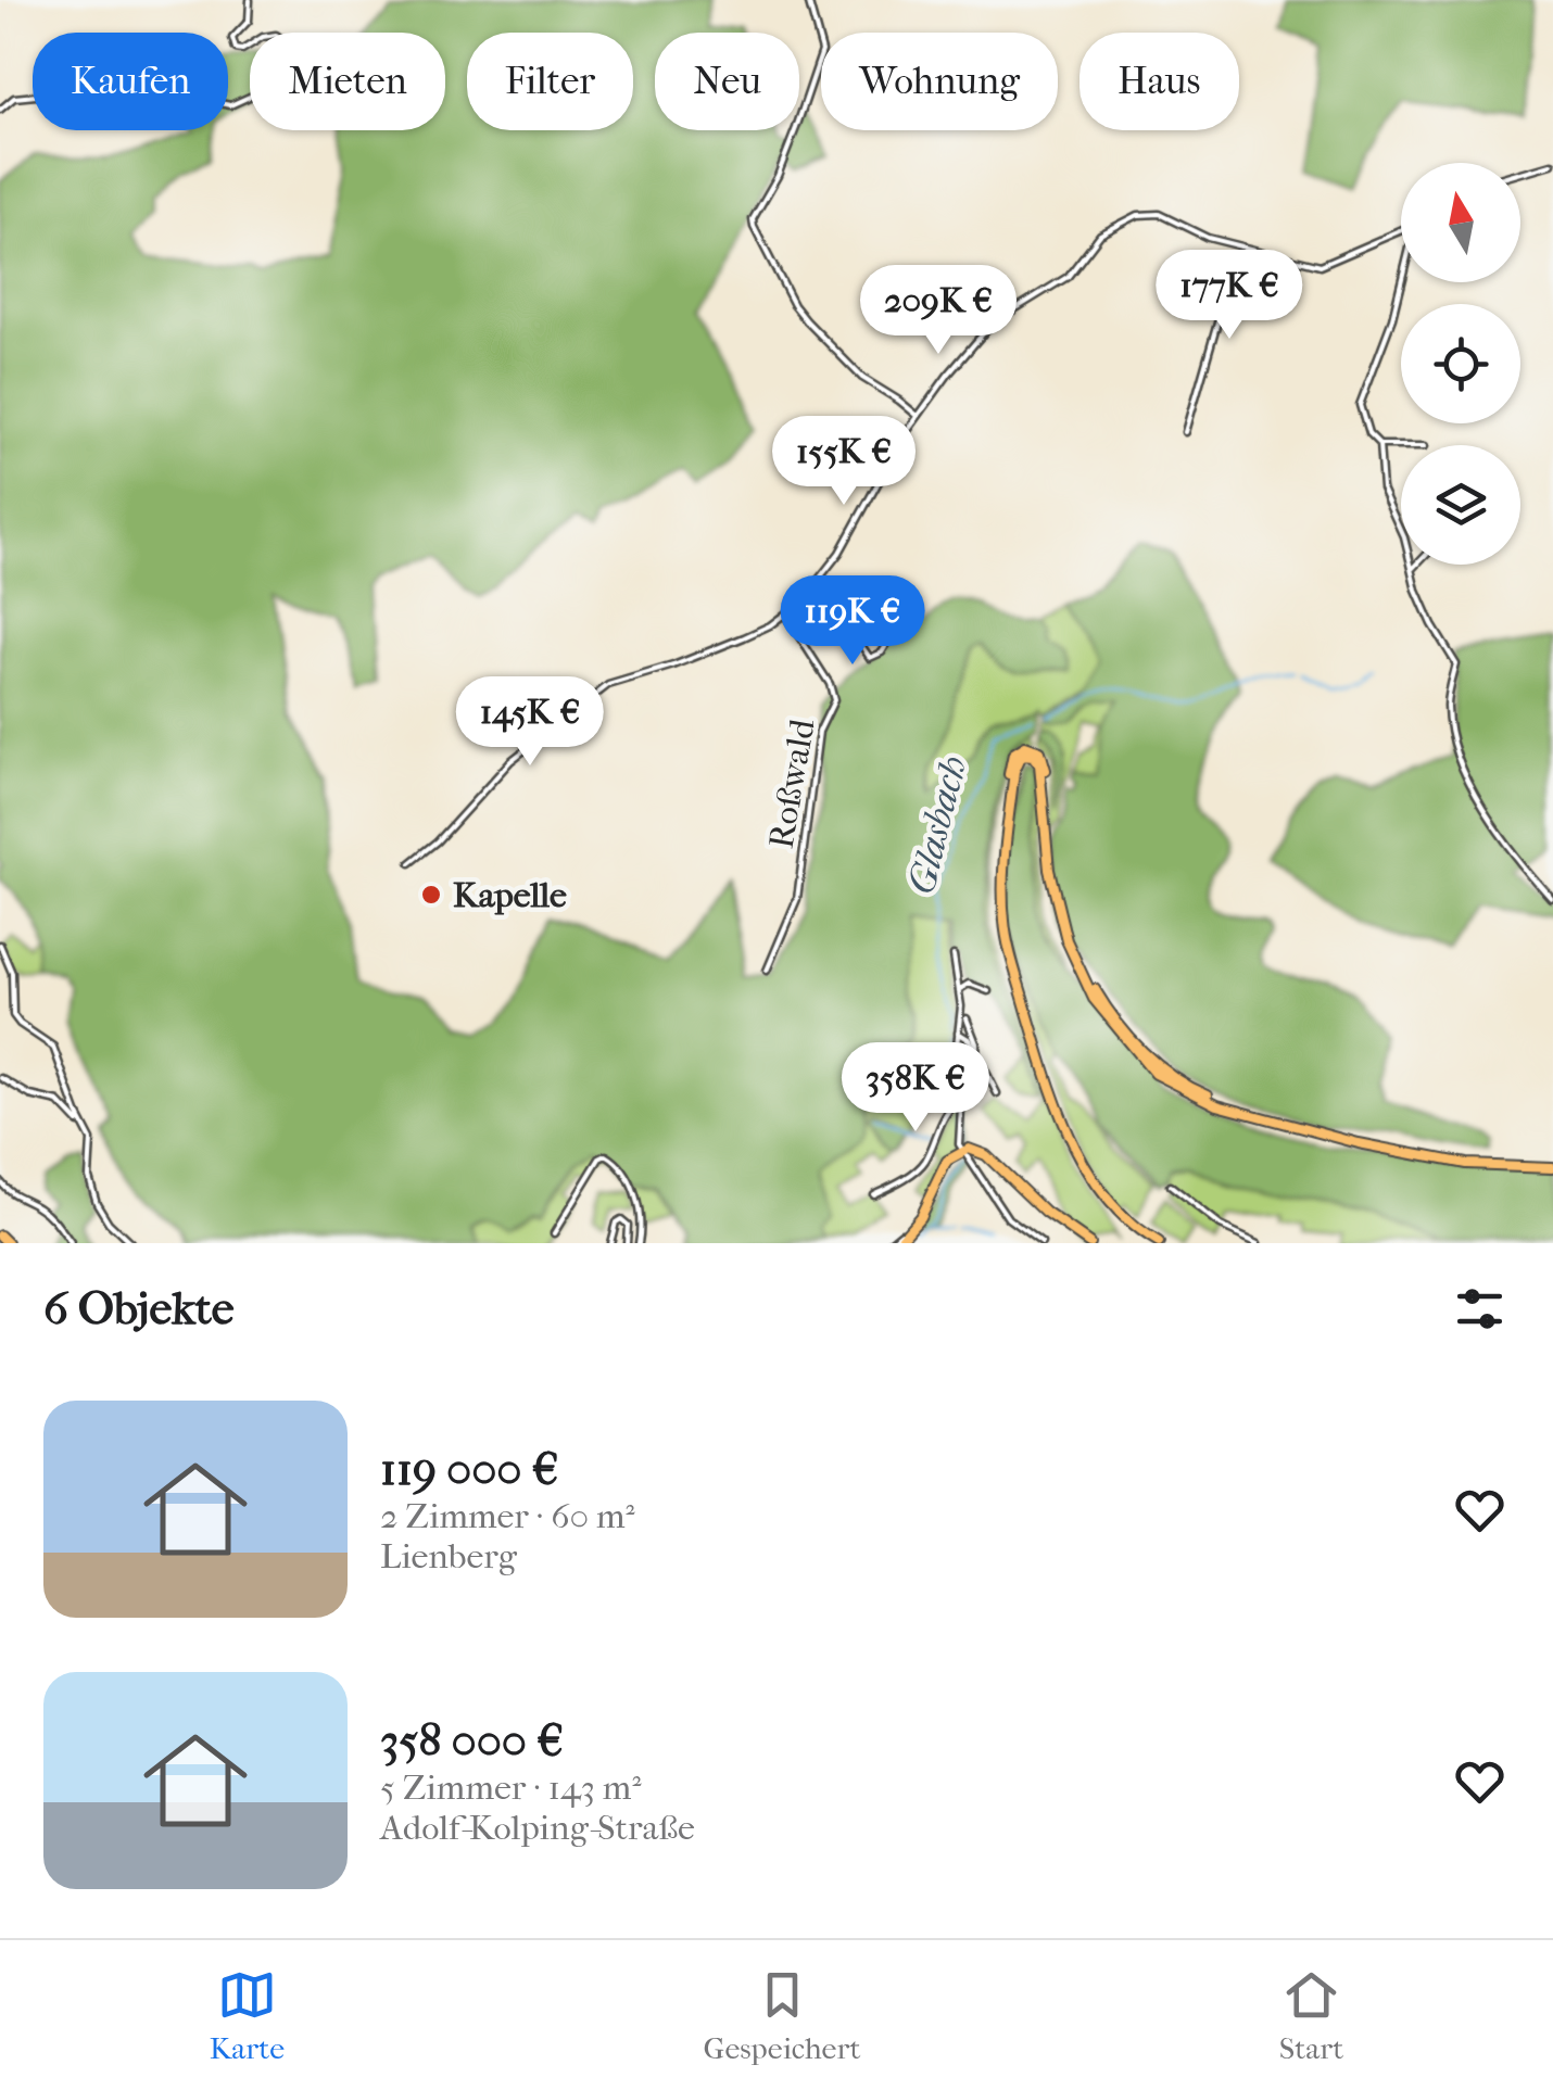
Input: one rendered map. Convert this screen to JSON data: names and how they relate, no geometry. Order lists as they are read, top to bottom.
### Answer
{
  "streets": {
    "street": ["Roßwald"]
  },
  "water": ["Glasbach"],
  "places": ["Kapelle"],
  "north": "top",
  "page": {
    "chip": [
      "Kaufen",
      "Mieten",
      "Filter",
      "Neu",
      "Wohnung",
      "Haus"
    ],
    "price": [
      "177K €",
      "209K €",
      "155K €",
      "119K €",
      "145K €",
      "358K €"
    ],
    "heading": "6 Objekte",
    "list": [
      {
        "name": "119 000 €",
        "note": "2 Zimmer · 60 m² · Lienberg"
      },
      {
        "name": "358 000 €",
        "note": "5 Zimmer · 143 m² · Adolf-Kolping-Straße"
      }
    ],
    "tabs": ["Karte", "Gespeichert", "Start"]
  }
}
